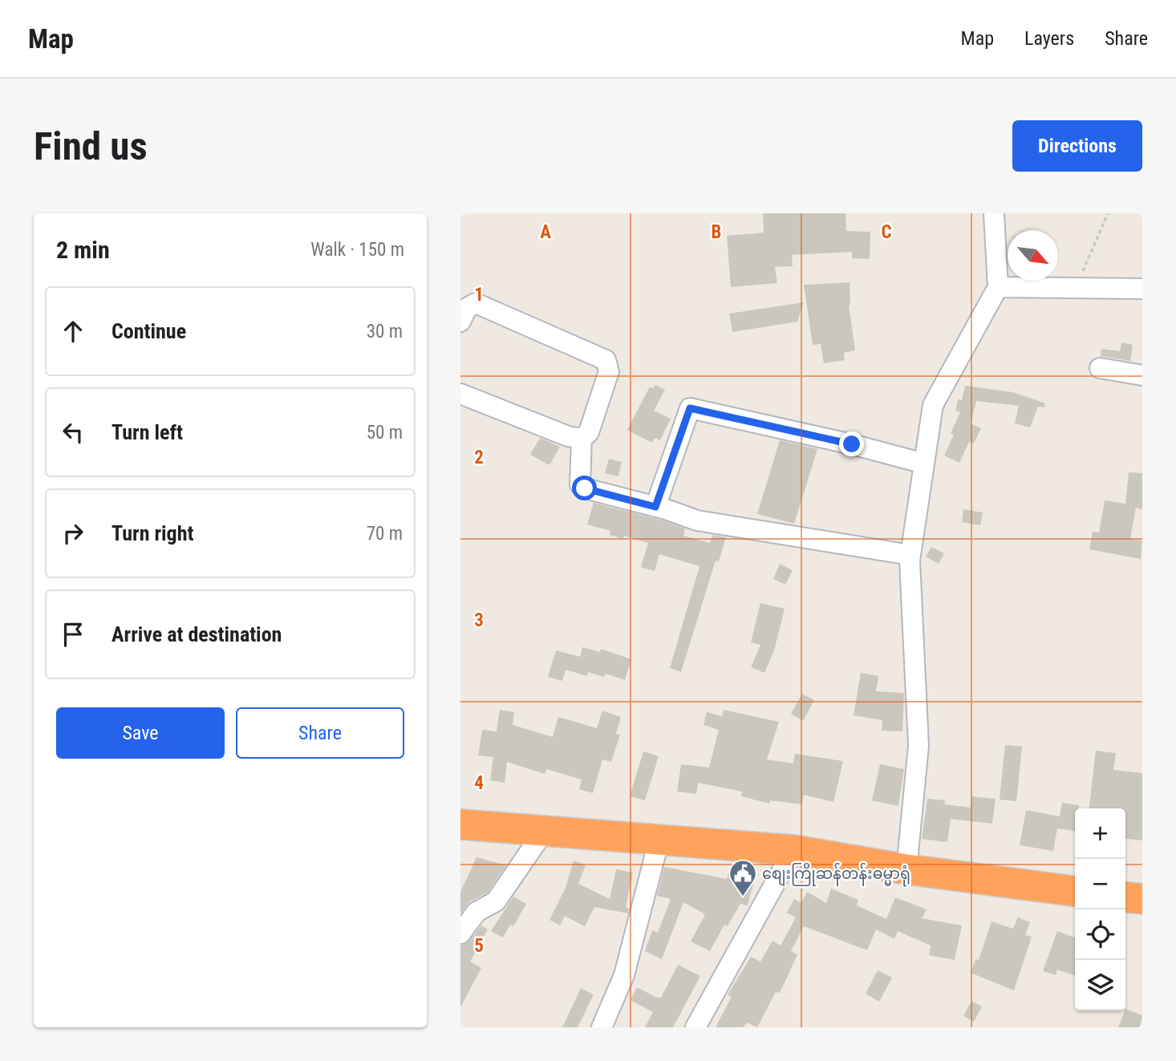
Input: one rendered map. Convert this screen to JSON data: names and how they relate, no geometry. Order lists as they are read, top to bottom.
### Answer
{
  "places": {
    "public building": ["စျေးကြိုဆန်တန်းဓမ္မာရုံ"]
  },
  "north": "bottom right",
  "page": {
    "header": "Map",
    "nav": ["Map", "Layers", "Share"],
    "buttons": [
      "Directions",
      ["Save", "Share"]
    ],
    "title": "Find us",
    "heading": ["2 min", "Walk · 150 m"],
    "list": [
      ["Continue", "30 m"],
      ["Turn left", "50 m"],
      ["Turn right", "70 m"],
      "Arrive at destination"
    ],
    "map_buttons": ["+", "−"]
  },
  "grid": {
    "columns": ["A", "B", "C"],
    "rows": [
      "1",
      "2",
      "3",
      "4",
      "5"
    ]
  }
}
